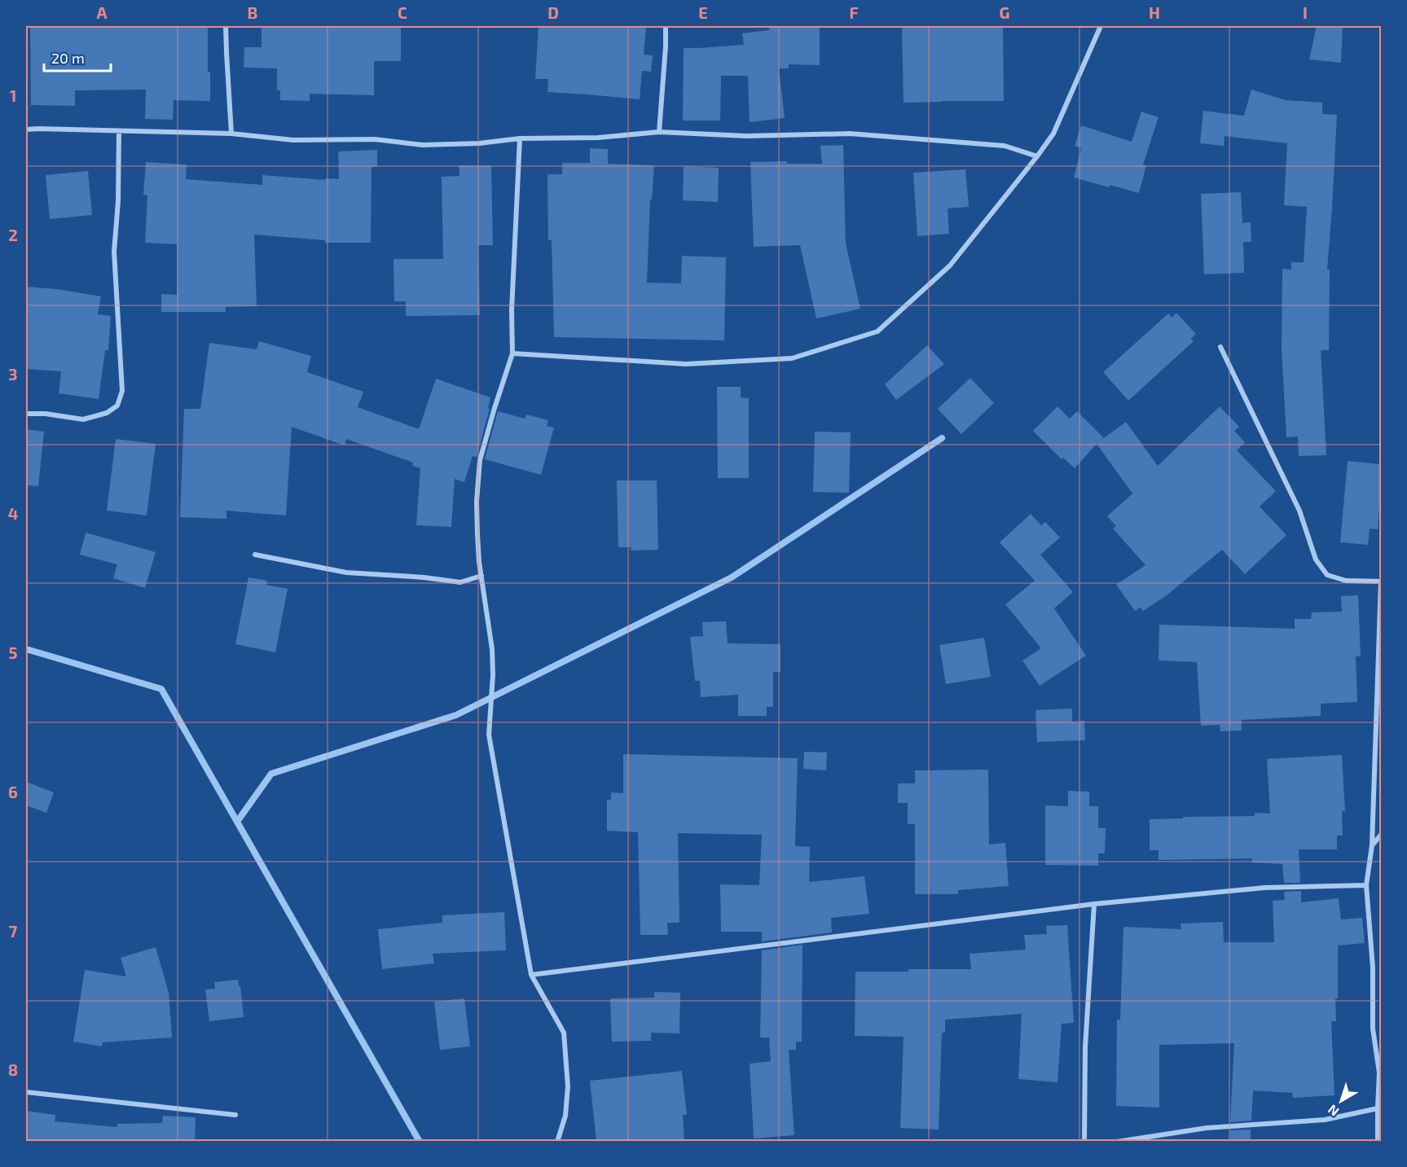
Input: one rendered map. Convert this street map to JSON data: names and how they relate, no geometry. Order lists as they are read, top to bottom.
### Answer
{
  "scale_bar": "20 m",
  "north": "bottom left",
  "grid": {
    "columns": [
      "A",
      "B",
      "C",
      "D",
      "E",
      "F",
      "G",
      "H",
      "I"
    ],
    "rows": [
      "1",
      "2",
      "3",
      "4",
      "5",
      "6",
      "7",
      "8"
    ]
  }
}
